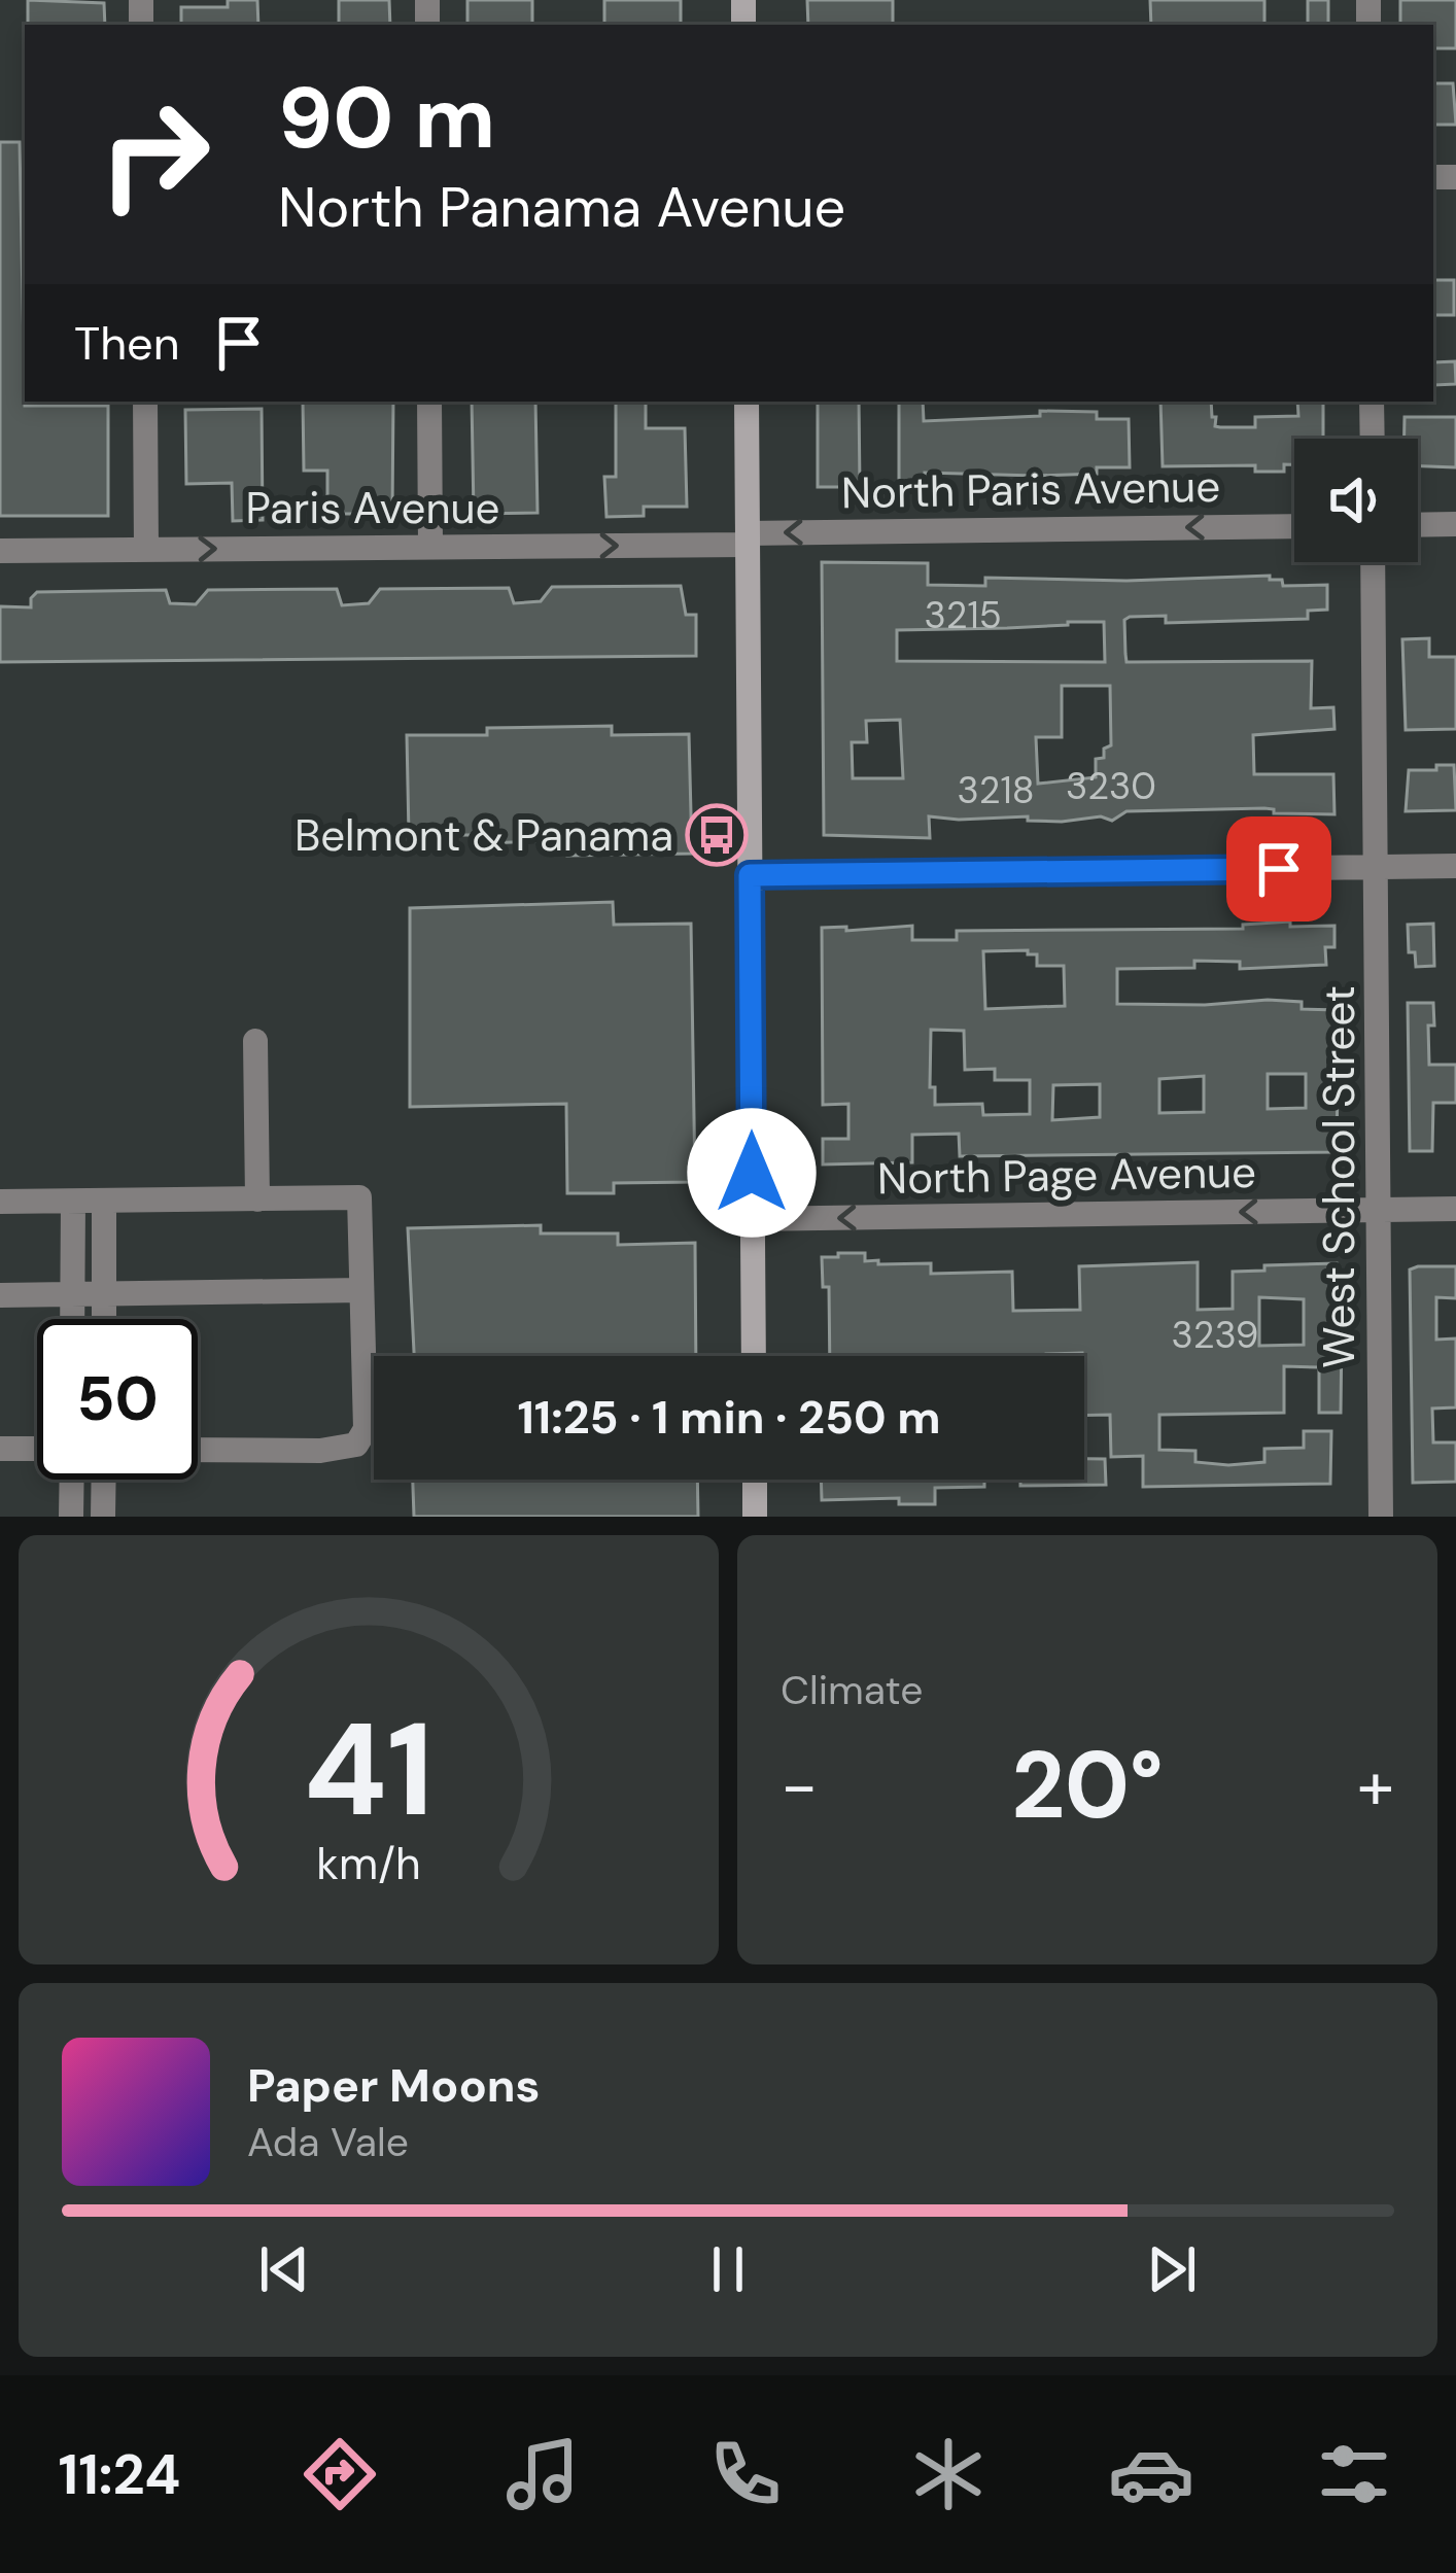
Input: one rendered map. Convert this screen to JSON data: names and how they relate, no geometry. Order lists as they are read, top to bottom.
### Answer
{
  "streets": {
    "street": [
      "North Paris Avenue",
      "Paris Avenue",
      "North Page Avenue",
      "West School Street"
    ]
  },
  "crossings": [
    ["North Paris Avenue", "Paris Avenue"],
    ["North Page Avenue", "West School Street"]
  ],
  "one_way": ["North Paris Avenue", "Paris Avenue", "North Page Avenue"],
  "places": {
    "bus stop": ["Belmont & Panama"]
  },
  "house_numbers": [
    "3215",
    "3230",
    "3218",
    "3239"
  ],
  "page": {
    "turn": ["90 m", "North Panama Avenue"],
    "then": "Then",
    "limit": "50",
    "trip": "11:25 · 1 min · 250 m",
    "tile": "Climate",
    "heat": ["−", "20°", "+"],
    "song": ["Paper Moons", "Ada Vale"],
    "tabs": "11:24",
    "gauge": ["41", "km/h"]
  }
}
